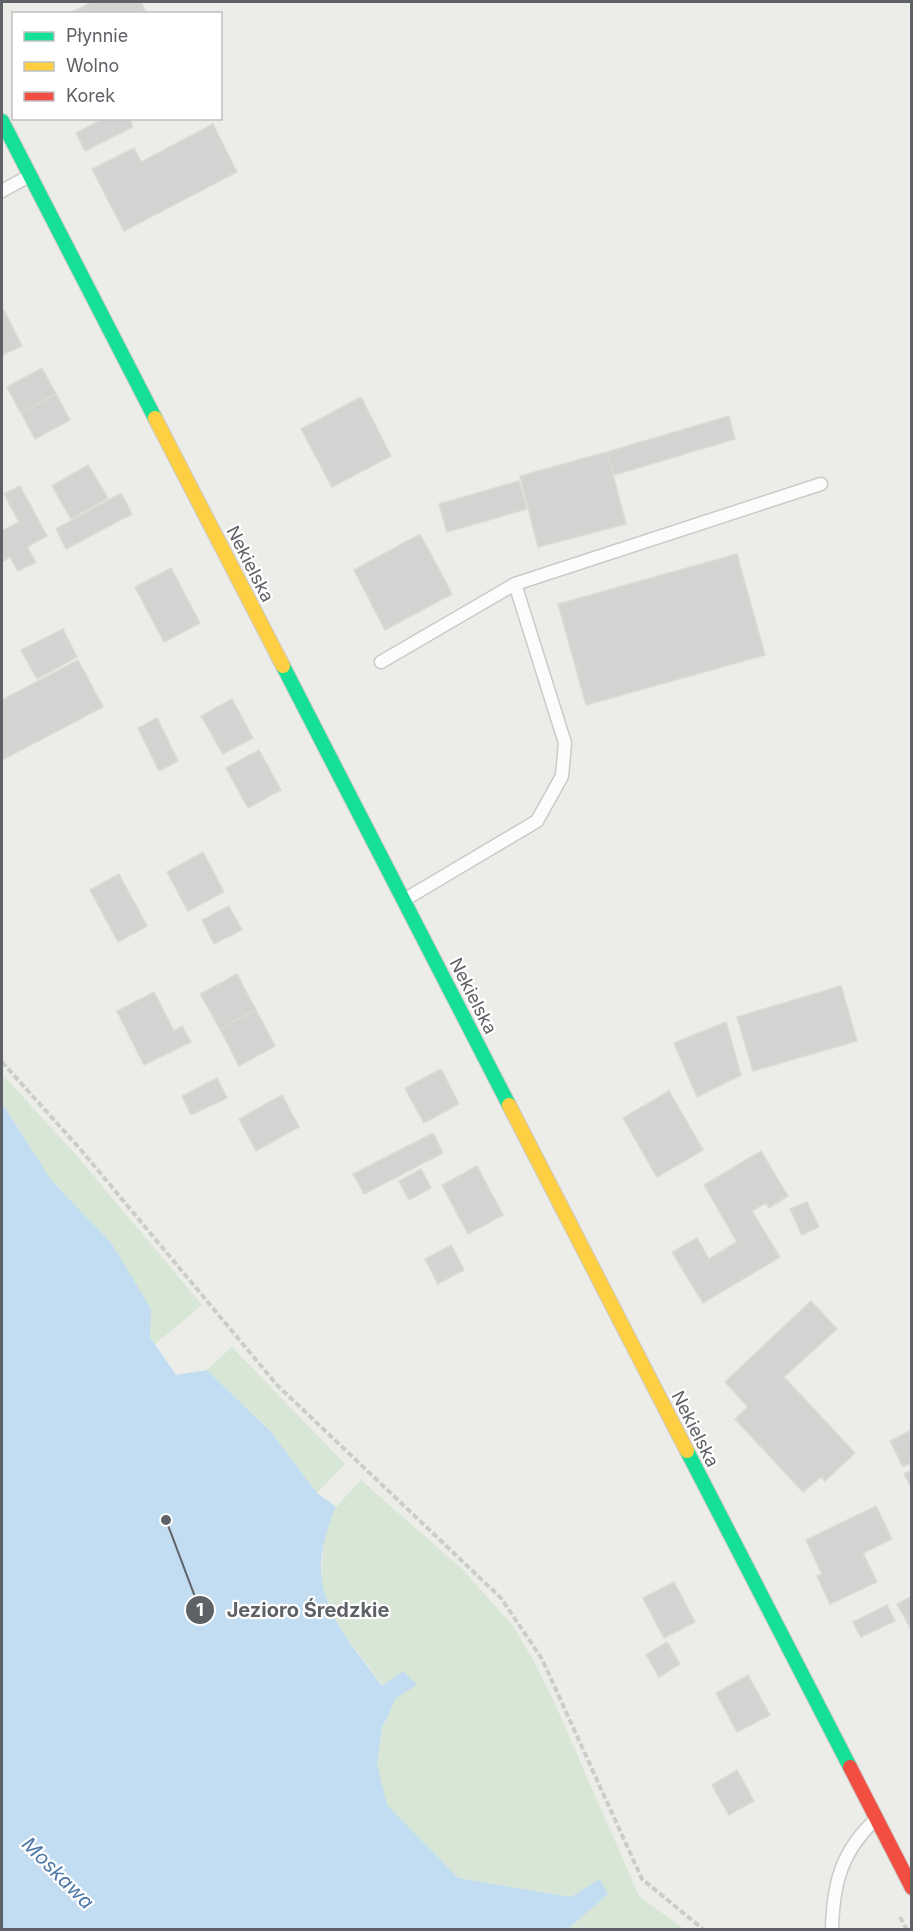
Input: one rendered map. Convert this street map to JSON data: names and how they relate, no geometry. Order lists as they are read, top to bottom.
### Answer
{
  "streets": {
    "street": ["Nekielska"]
  },
  "water": ["Moskawa"],
  "places": ["Jezioro Średzkie"],
  "legend": ["Płynnie", "Wolno", "Korek"]
}
